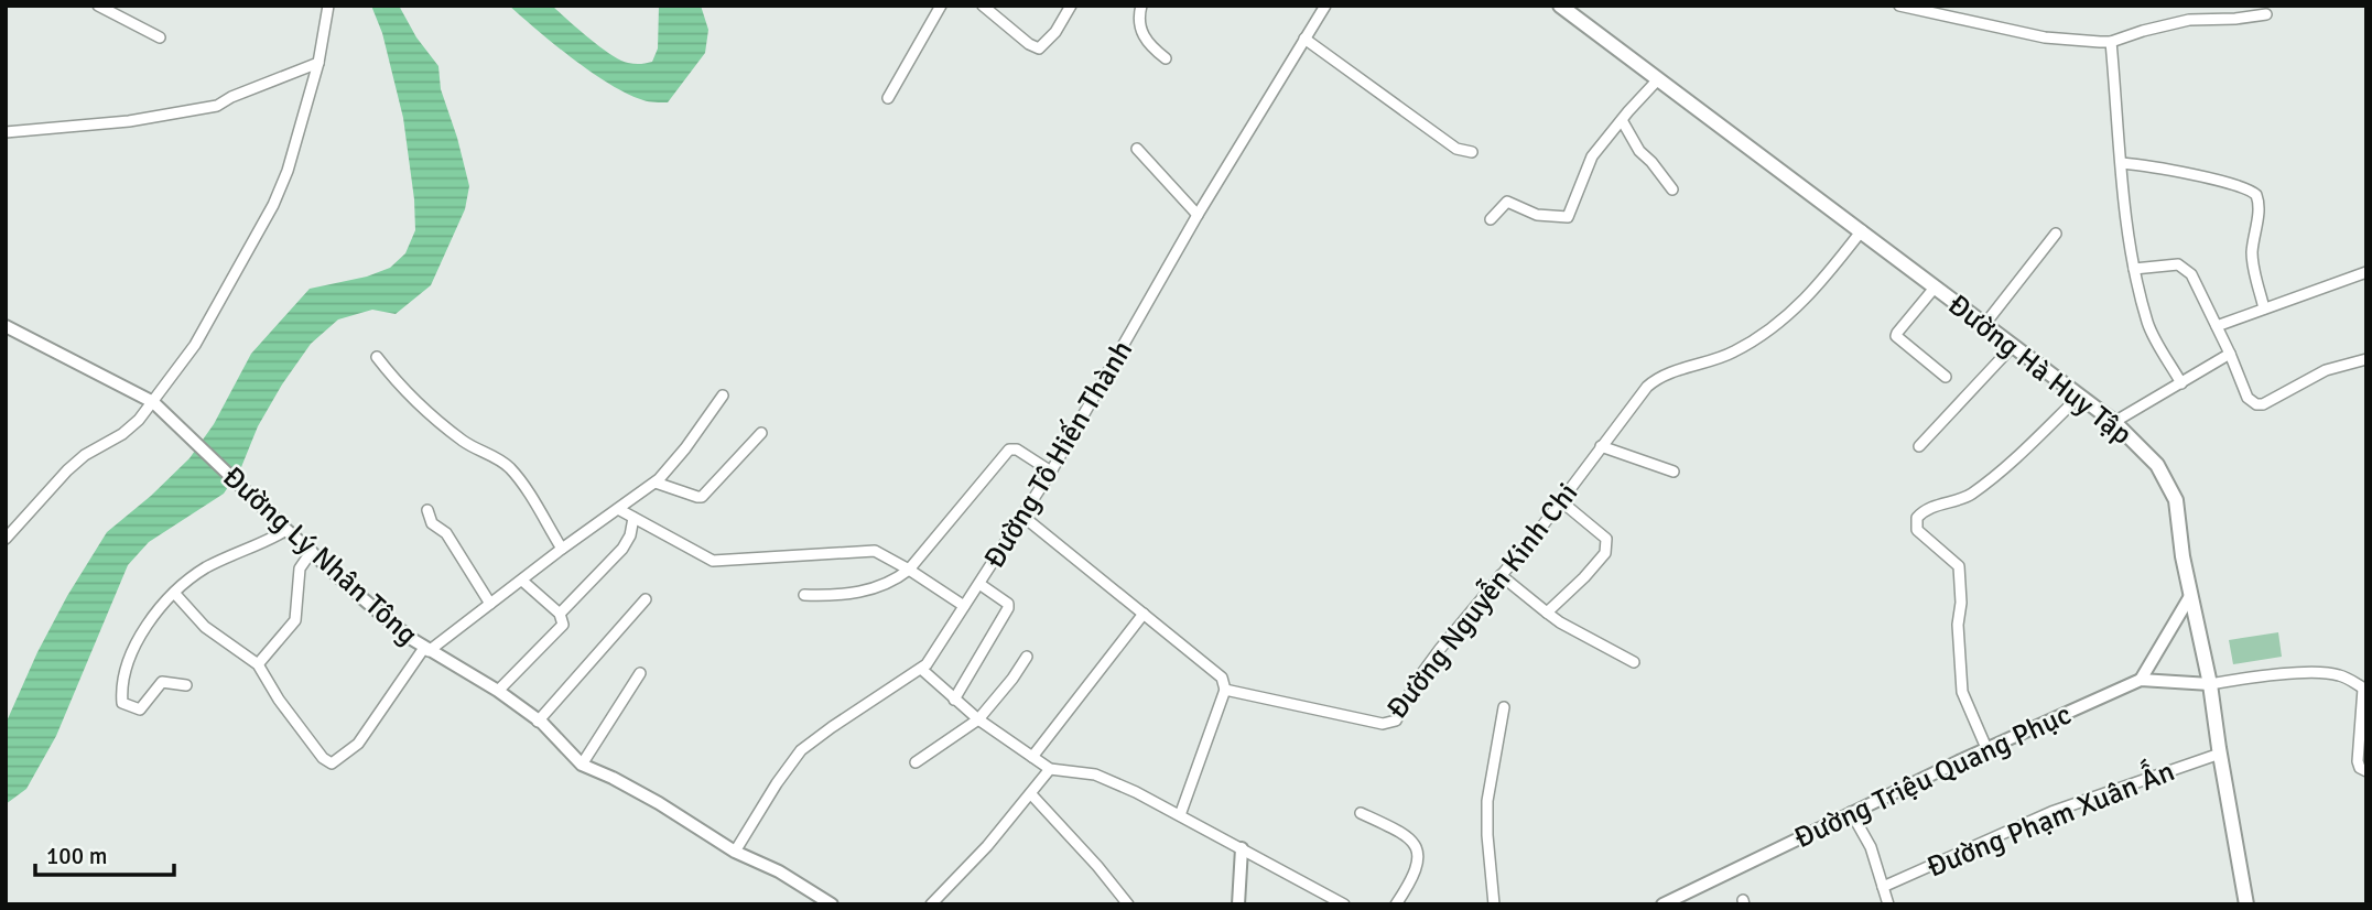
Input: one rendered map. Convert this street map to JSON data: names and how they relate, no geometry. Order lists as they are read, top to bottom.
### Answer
{
  "streets": {
    "main road": ["Đường Hà Huy Tập"],
    "street": [
      "Đường Tô Hiến Thành",
      "Đường Lý Nhân Tông",
      "Đường Nguyễn Kinh Chi",
      "Đường Triệu Quang Phục",
      "Đường Phạm Xuân Ấn"
    ]
  },
  "crossings": [
    ["Đường Hà Huy Tập", "Đường Nguyễn Kinh Chi"],
    ["Đường Hà Huy Tập", "Đường Triệu Quang Phục"],
    ["Đường Hà Huy Tập", "Đường Phạm Xuân Ấn"],
    ["Đường Tô Hiến Thành", "Đường Lý Nhân Tông"]
  ],
  "scale_bar": "100 m"
}
